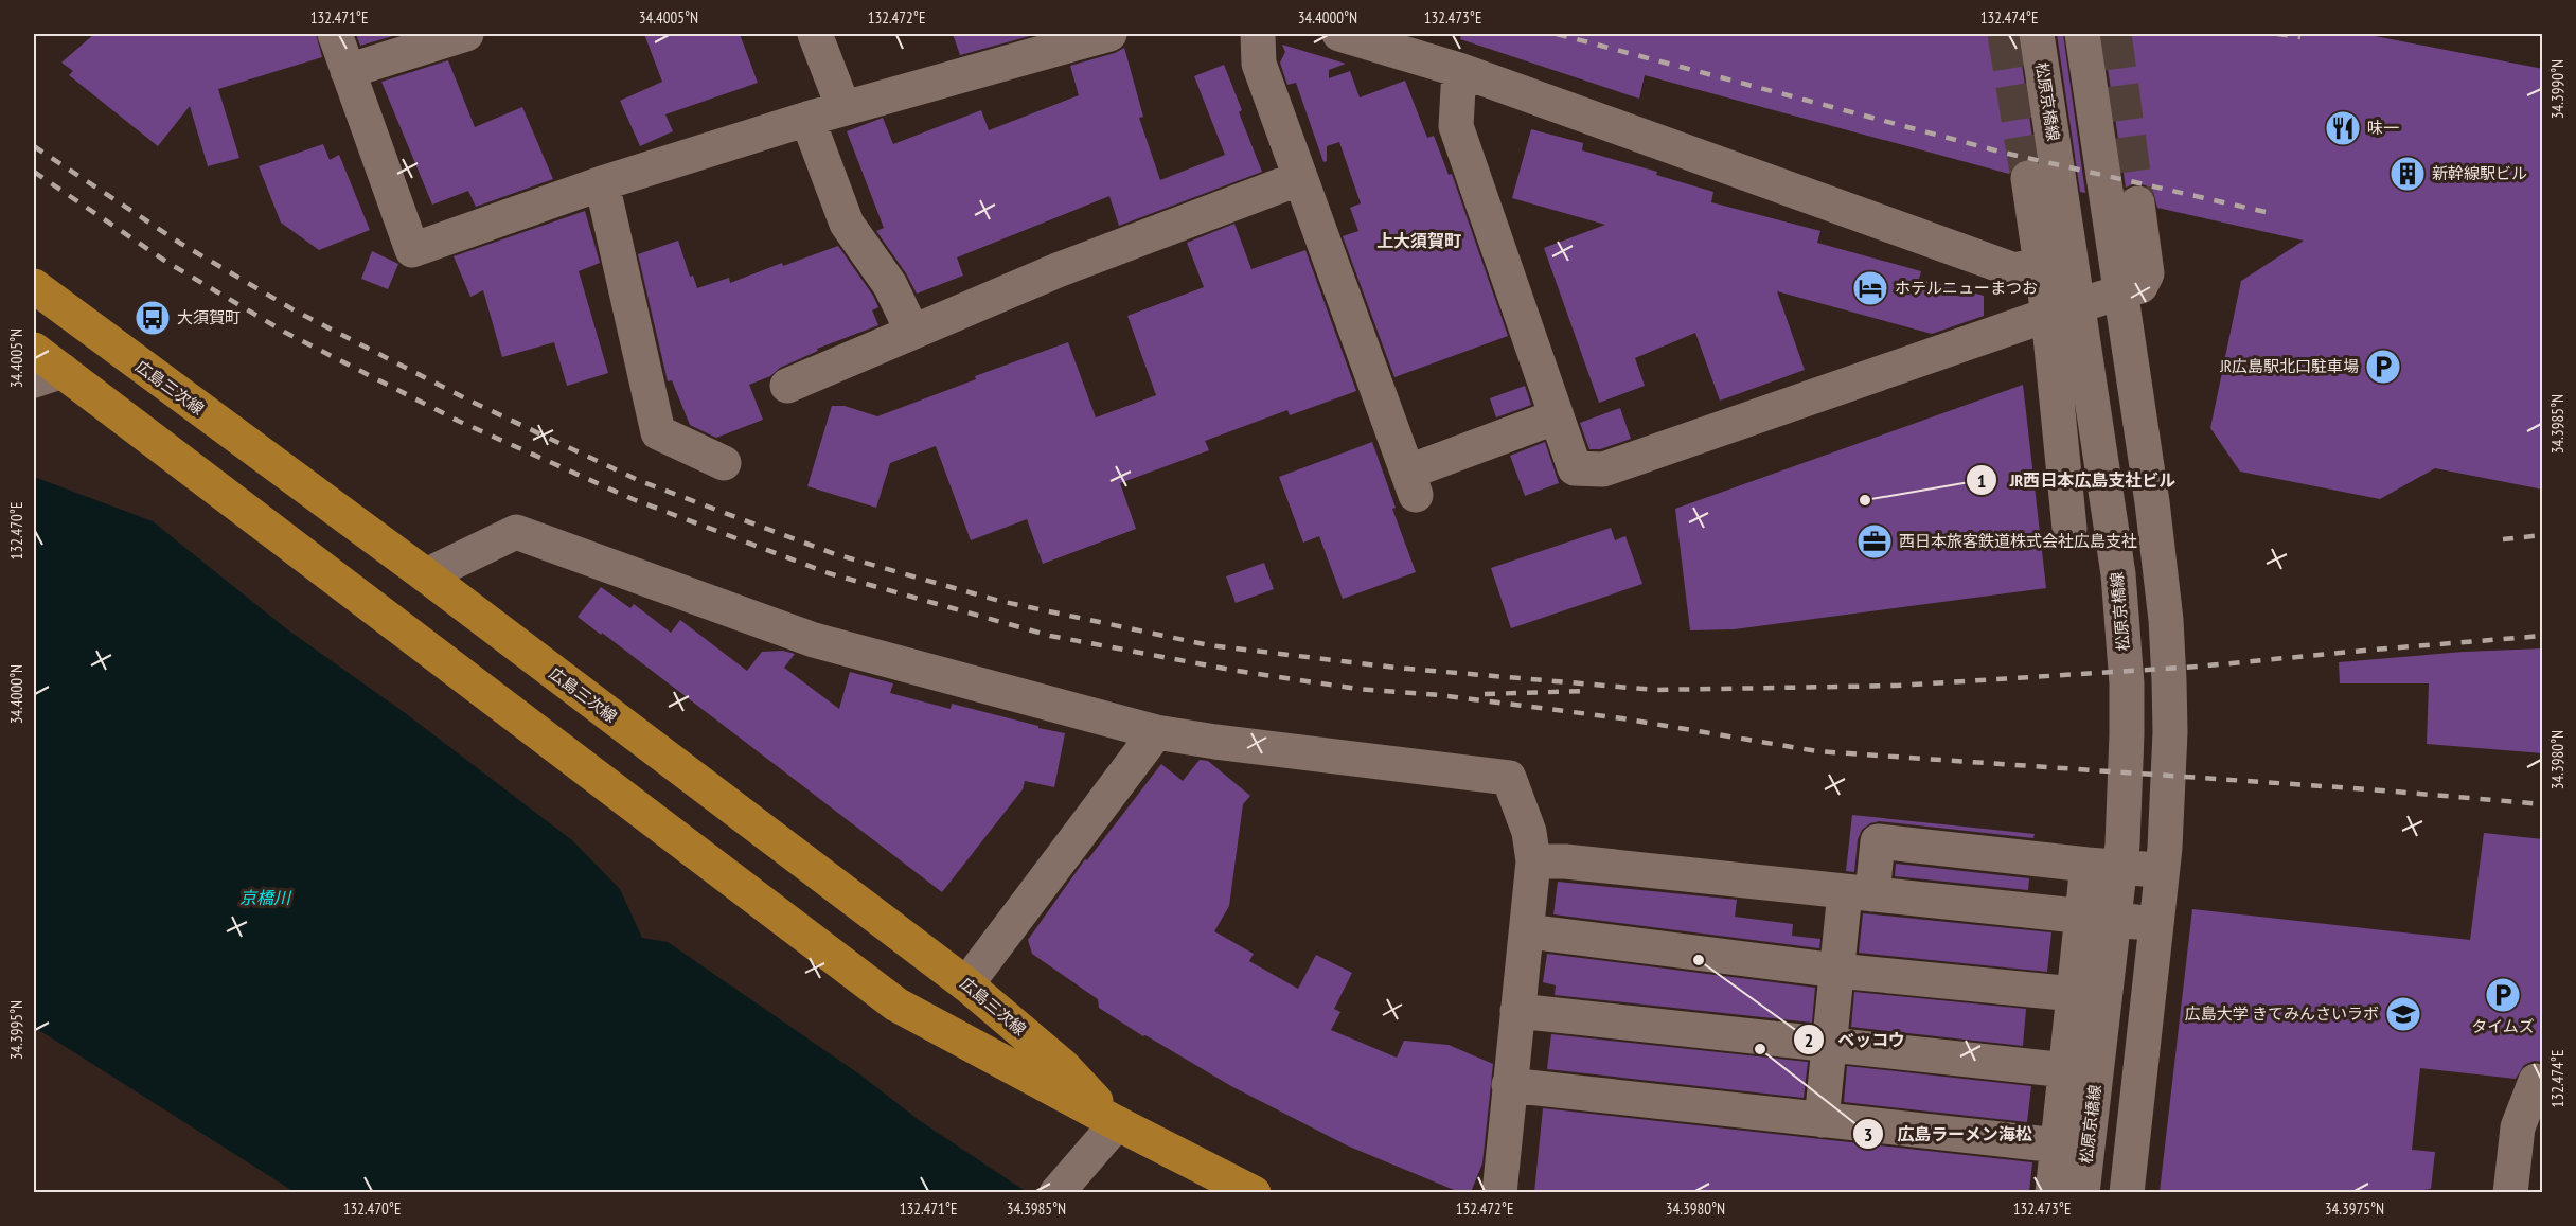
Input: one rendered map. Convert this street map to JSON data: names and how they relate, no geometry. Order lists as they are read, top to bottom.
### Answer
{
  "streets": {
    "main road": ["広島三次線"],
    "street": ["松原京橋線"]
  },
  "districts": ["上大須賀町"],
  "water": ["京橋川"],
  "places": {
    "restaurant": ["味一"],
    "building": ["新幹線駅ビル"],
    "hotel": ["ホテルニューまつお"],
    "bus stop": ["大須賀町"],
    "parking": ["JR広島駅北口駐車場", "タイムズ"],
    "other": ["JR西日本広島支社ビル", "ベッコウ", "広島ラーメン海松"],
    "office": ["西日本旅客鉄道株式会社広島支社"],
    "school or university": ["広島大学 きてみんさいラボ"]
  },
  "coordinates": [
    "132.471°E",
    "34.4005°N",
    "132.472°E",
    "34.4000°N",
    "132.473°E",
    "132.474°E",
    "34.3990°N",
    "34.3985°N",
    "132.470°E",
    "34.3980°N",
    "34.3995°N",
    "34.3975°N"
  ]
}
